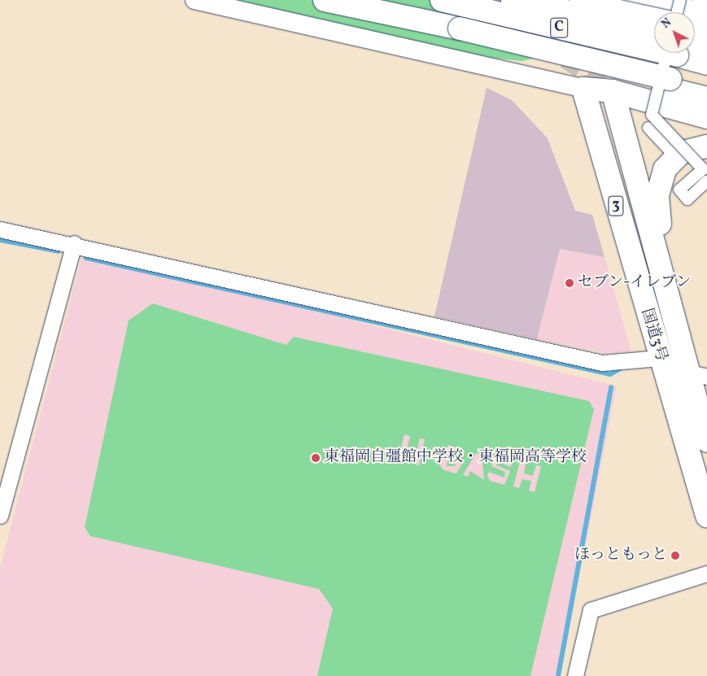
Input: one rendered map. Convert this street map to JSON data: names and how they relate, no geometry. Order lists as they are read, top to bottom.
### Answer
{
  "streets": {
    "highway": ["C", "3", "国道3号"]
  },
  "places": ["セブン-イレブン", "東福岡自彊館中学校・東福岡高等学校", "ほっともっと"],
  "north": "top left"
}
